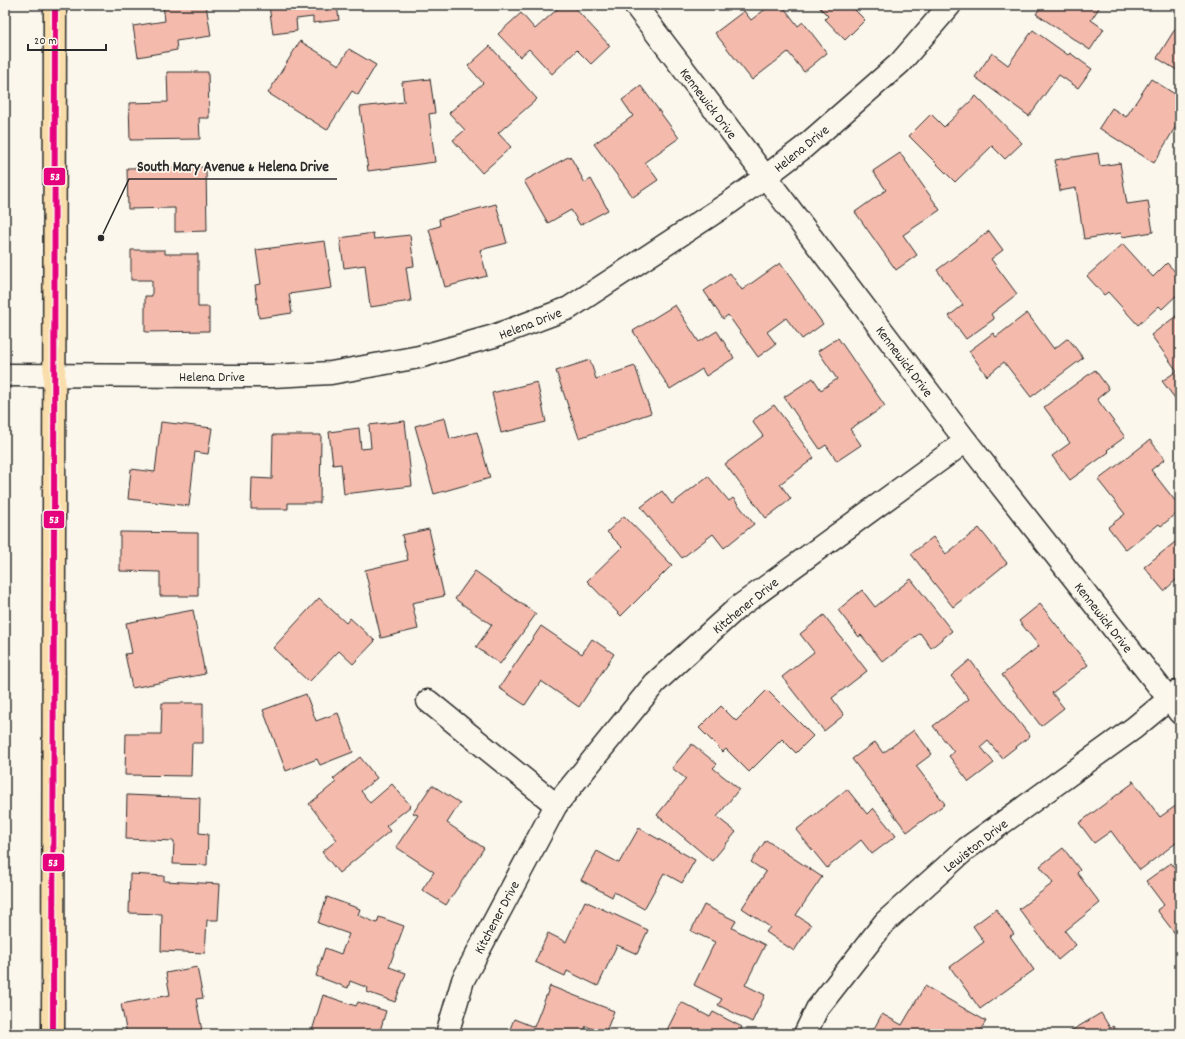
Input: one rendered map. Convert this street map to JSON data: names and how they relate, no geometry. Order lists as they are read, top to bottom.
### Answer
{
  "streets": {
    "street": [
      "Kennewick Drive",
      "Helena Drive",
      "Kitchener Drive",
      "Lewiston Drive"
    ]
  },
  "crossings": [
    ["Kennewick Drive", "Helena Drive"],
    ["Kennewick Drive", "Kitchener Drive"],
    ["Kennewick Drive", "Lewiston Drive"]
  ],
  "places": ["South Mary Avenue & Helena Drive"],
  "lines": ["transit line 53"],
  "scale_bar": "20 m"
}
